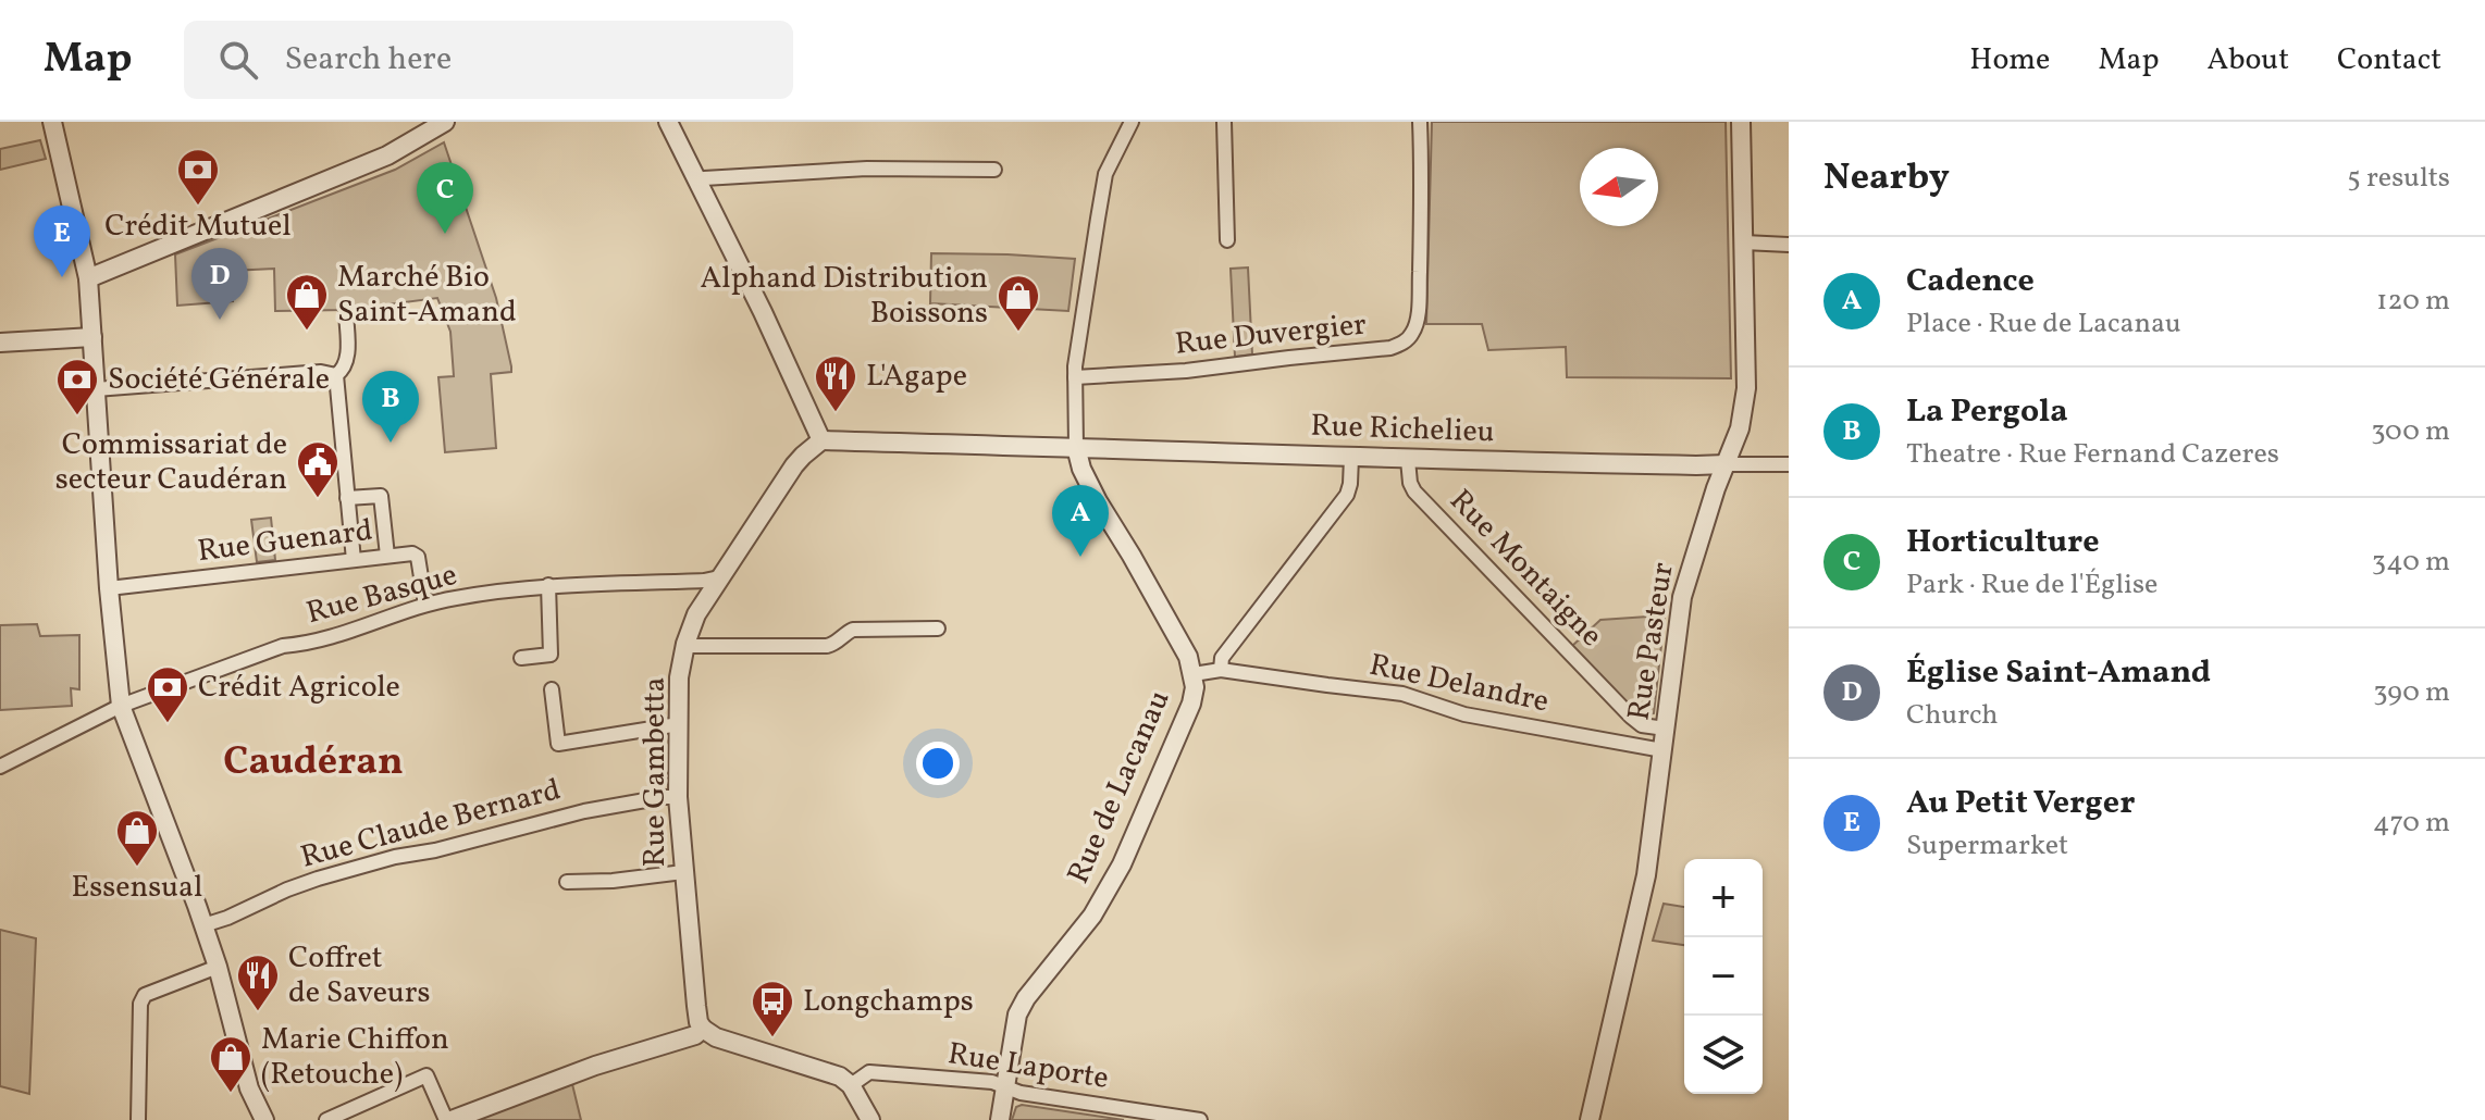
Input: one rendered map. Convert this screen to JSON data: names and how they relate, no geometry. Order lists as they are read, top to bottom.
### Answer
{
  "streets": {
    "street": [
      "Rue Duvergier",
      "Rue Richelieu",
      "Rue Guenard",
      "Rue Montaigne",
      "Rue Basque",
      "Rue Pasteur",
      "Rue Delandre",
      "Rue Gambetta",
      "Rue de Lacanau",
      "Rue Claude Bernard",
      "Rue Laporte"
    ]
  },
  "crossings": [
    ["Rue Duvergier", "Rue de Lacanau"],
    ["Rue Richelieu", "Rue Montaigne"],
    ["Rue Richelieu", "Rue Pasteur"],
    ["Rue Richelieu", "Rue Gambetta"],
    ["Rue Richelieu", "Rue de Lacanau"],
    ["Rue Guenard", "Rue Basque"],
    ["Rue Montaigne", "Rue Pasteur"],
    ["Rue Basque", "Rue Gambetta"],
    ["Rue Pasteur", "Rue Delandre"],
    ["Rue Delandre", "Rue de Lacanau"],
    ["Rue Gambetta", "Rue Claude Bernard"],
    ["Rue de Lacanau", "Rue Laporte"]
  ],
  "districts": ["Caudéran"],
  "places": {
    "bank": ["Crédit Mutuel", "Société Générale", "Crédit Agricole"],
    "shop": [
      "Marché Bio Saint-Amand",
      "Alphand Distribution Boissons",
      "Essensual",
      "Marie Chiffon (Retouche)"
    ],
    "restaurant": ["L'Agape", "Coffret de Saveurs"],
    "public building": ["Commissariat de secteur Caudéran"],
    "bus stop": ["Longchamps"]
  },
  "north": "left",
  "page": {
    "header": "Map",
    "search": "Search here",
    "nav": [
      "Home",
      "Map",
      "About",
      "Contact"
    ],
    "heading": ["Nearby", "5 results"],
    "pins": [
      "C",
      "E",
      "D",
      "B",
      "A"
    ],
    "list": [
      {
        "mark": "A",
        "name": "Cadence",
        "note": "Place · Rue de Lacanau",
        "value": "120 m"
      },
      {
        "mark": "B",
        "name": "La Pergola",
        "note": "Theatre · Rue Fernand Cazeres",
        "value": "300 m"
      },
      {
        "mark": "C",
        "name": "Horticulture",
        "note": "Park · Rue de l'Église",
        "value": "340 m"
      },
      {
        "mark": "D",
        "name": "Église Saint-Amand",
        "note": "Church",
        "value": "390 m"
      },
      {
        "mark": "E",
        "name": "Au Petit Verger",
        "note": "Supermarket",
        "value": "470 m"
      }
    ],
    "map_buttons": ["+", "−"]
  }
}
